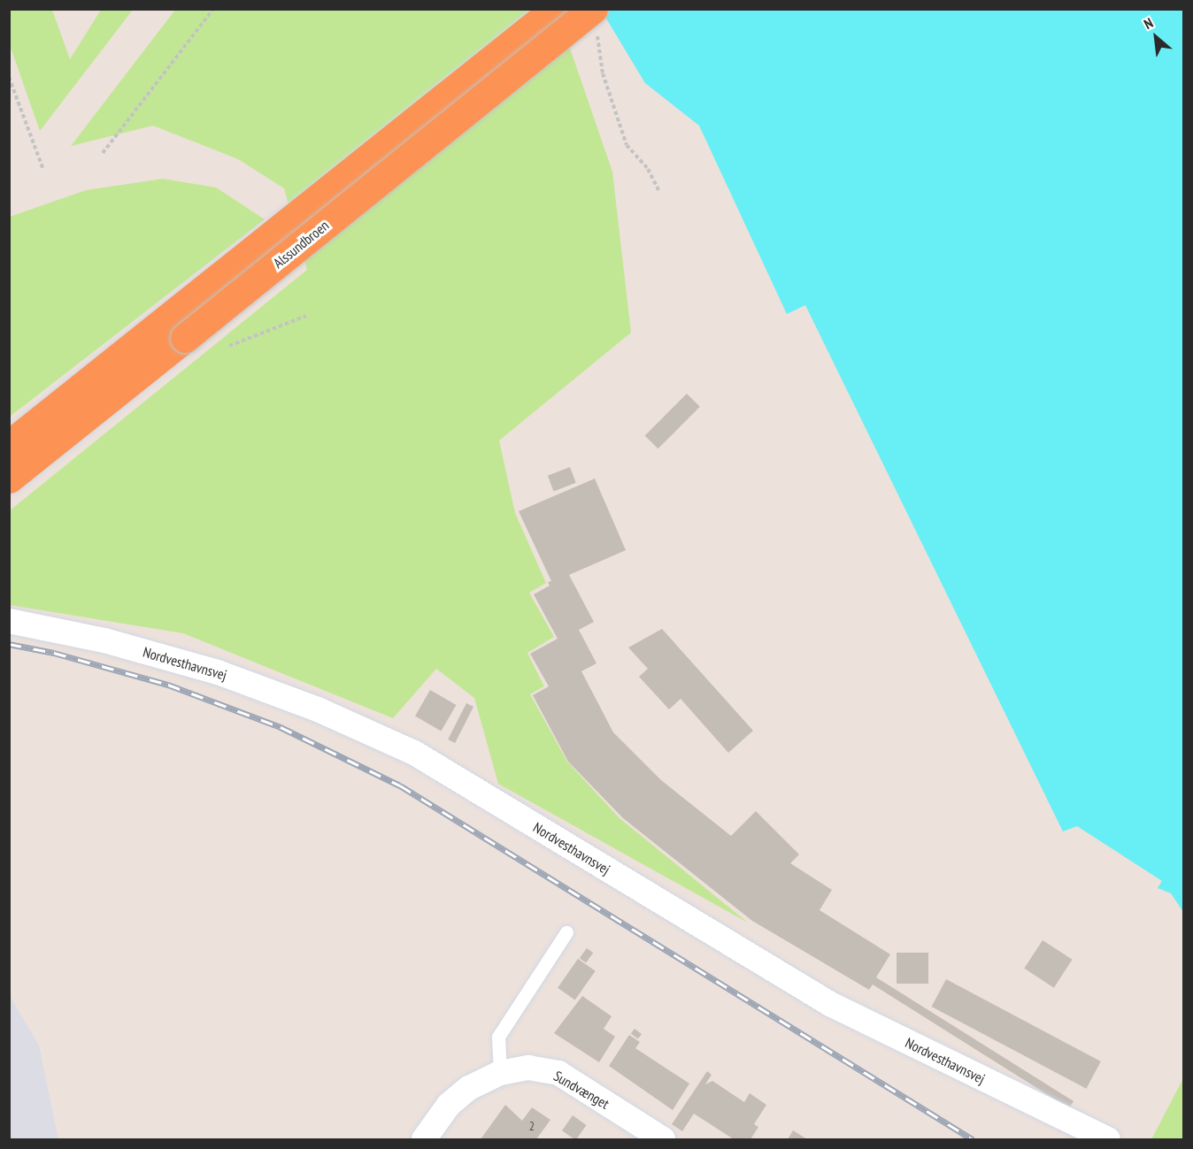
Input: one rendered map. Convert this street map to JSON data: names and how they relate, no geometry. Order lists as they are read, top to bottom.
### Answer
{
  "streets": {
    "highway": ["Alssundbroen"],
    "street": ["Nordvesthavnsvej", "Sundvænget"]
  },
  "house_numbers": ["2"],
  "north": "top left"
}
